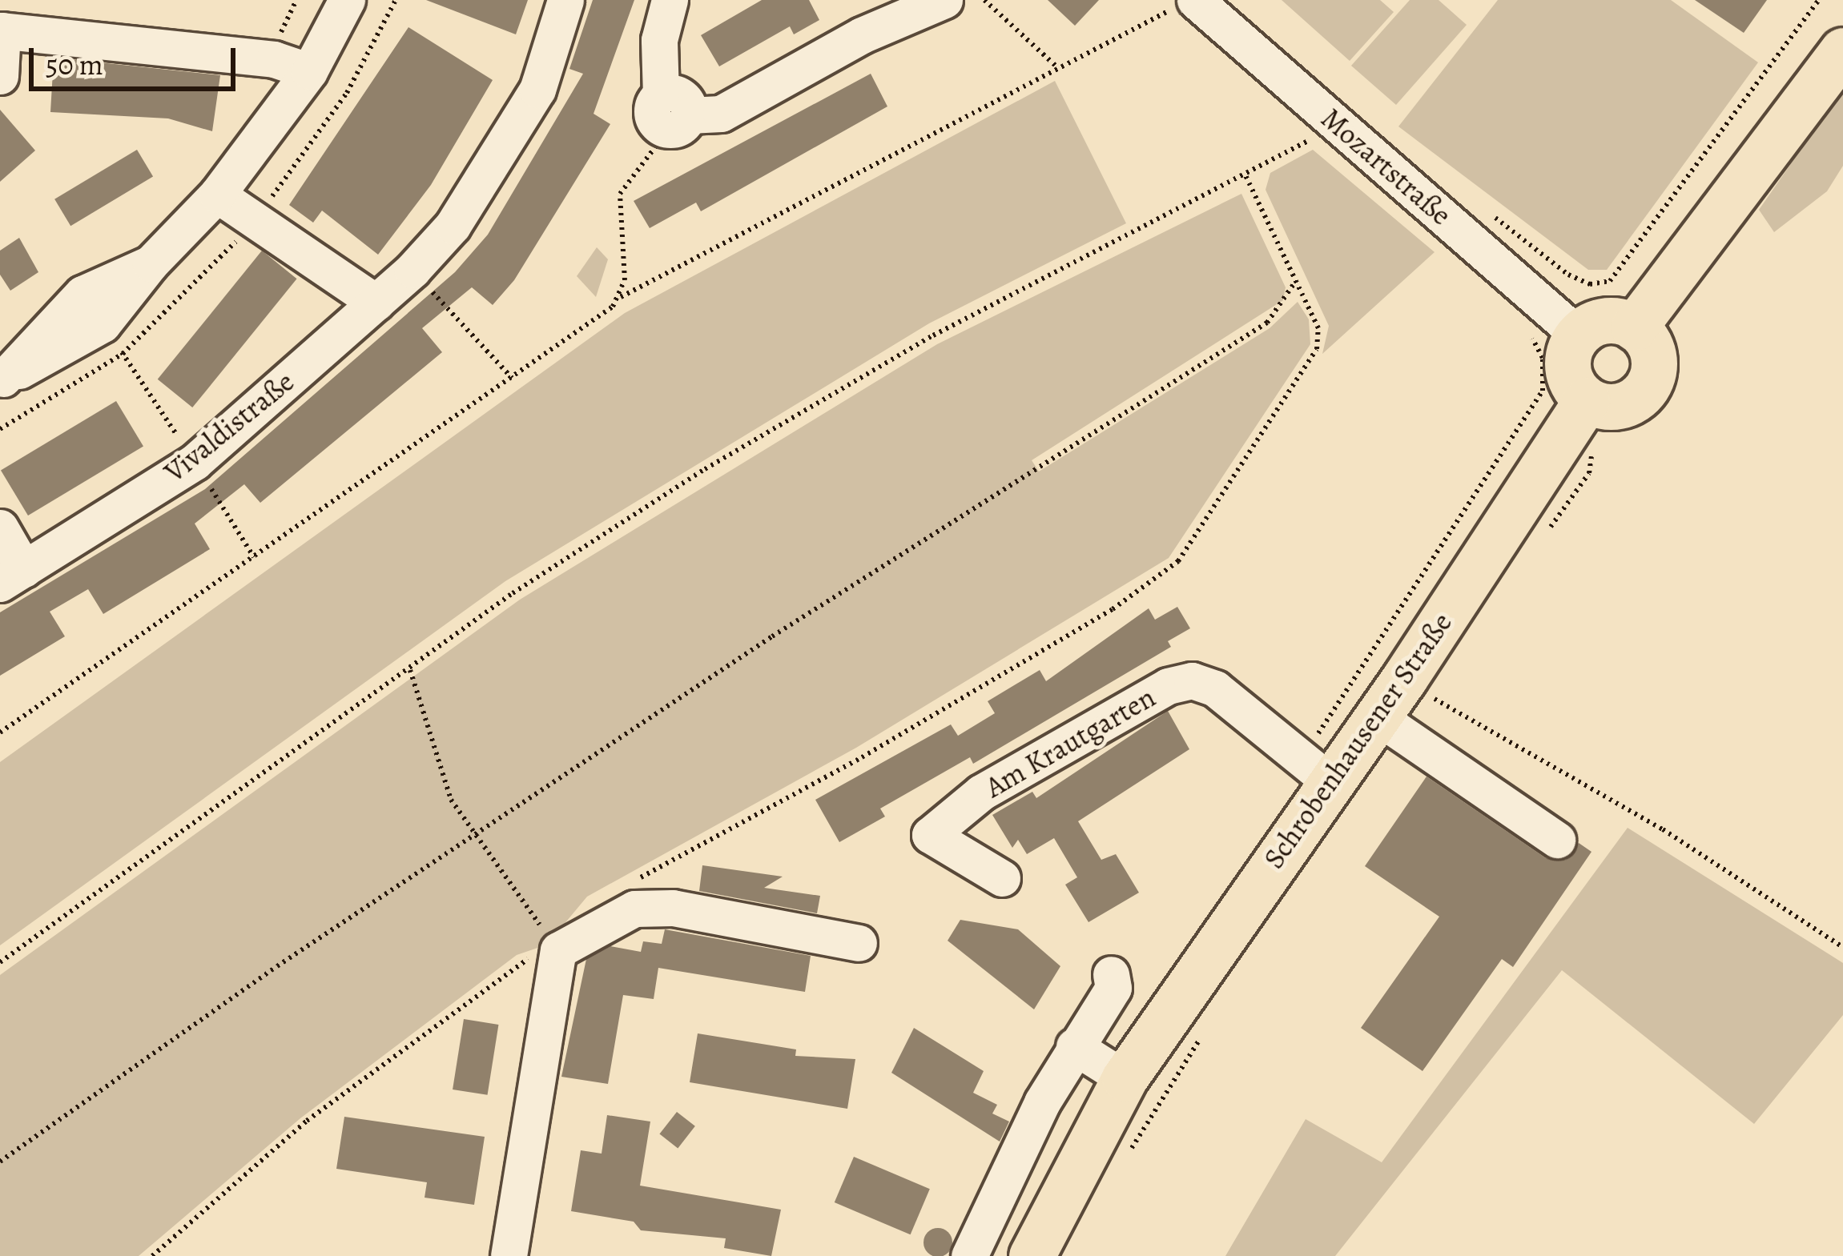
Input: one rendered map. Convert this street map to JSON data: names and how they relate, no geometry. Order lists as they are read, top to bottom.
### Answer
{
  "streets": {
    "main road": ["Schrobenhausener Straße"],
    "street": ["Mozartstraße", "Vivaldistraße", "Am Krautgarten"]
  },
  "crossings": [
    ["Mozartstraße", "Schrobenhausener Straße"],
    ["Schrobenhausener Straße", "Am Krautgarten"]
  ],
  "scale_bar": "50 m"
}
